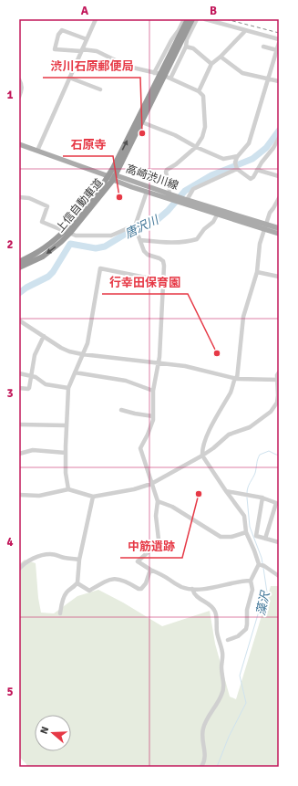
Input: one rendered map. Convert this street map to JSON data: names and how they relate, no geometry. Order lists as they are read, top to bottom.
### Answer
{
  "streets": {
    "highway": ["上信自動車道"],
    "main road": ["高崎渋川線"]
  },
  "crossings": [
    ["高崎渋川線", "上信自動車道"]
  ],
  "water": ["唐沢川", "藻沢"],
  "places": [
    "渋川石原郵便局",
    "石原寺",
    "行幸田保育園",
    "中筋遺跡"
  ],
  "north": "left",
  "grid": {
    "columns": ["A", "B"],
    "rows": [
      "1",
      "2",
      "3",
      "4",
      "5"
    ]
  }
}
